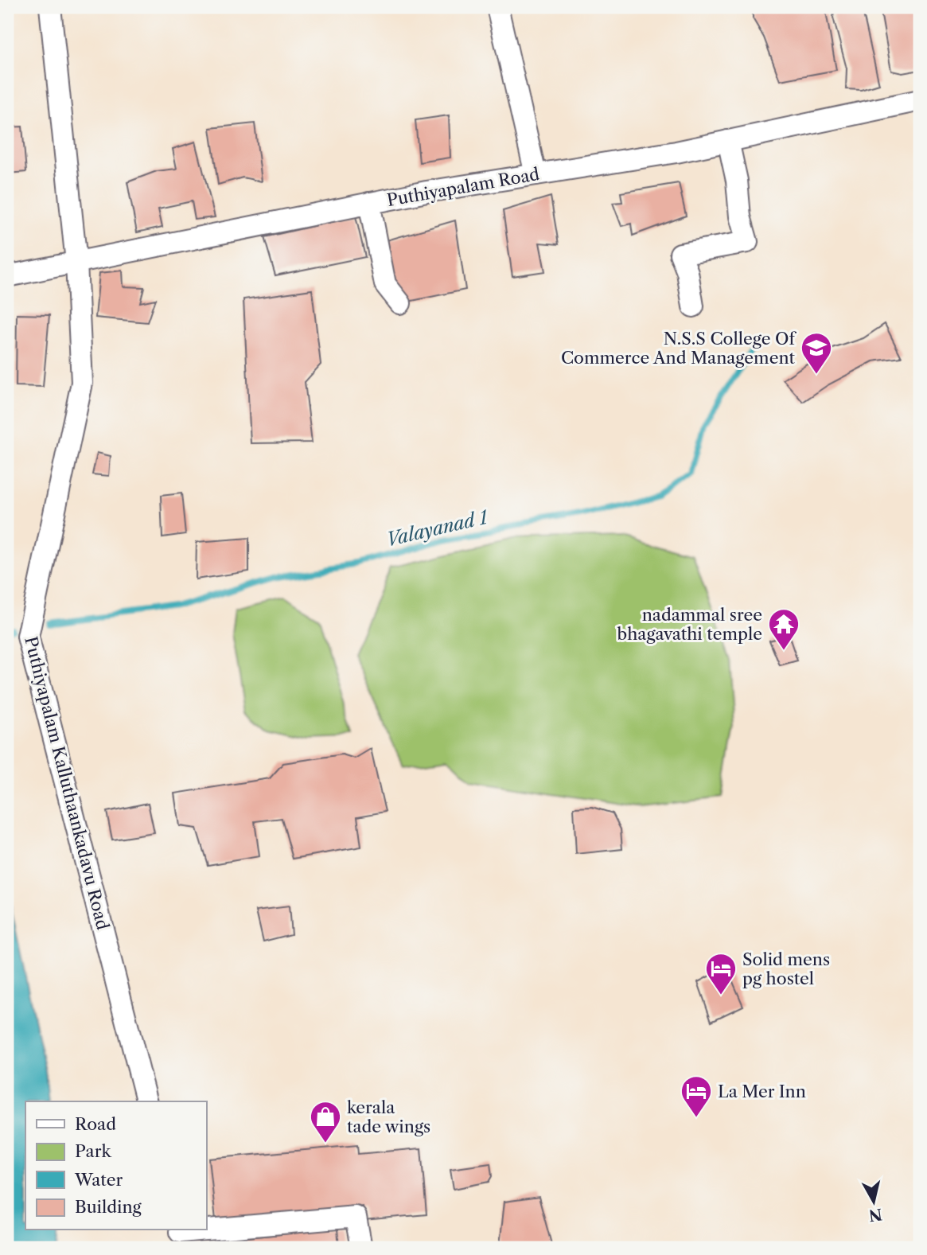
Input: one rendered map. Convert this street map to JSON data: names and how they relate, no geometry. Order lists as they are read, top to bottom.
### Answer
{
  "streets": {
    "street": ["Puthiyapalam Road", "Puthiyapalam Kalluthaankadavu Road"]
  },
  "crossings": [
    ["Puthiyapalam Road", "Puthiyapalam Kalluthaankadavu Road"]
  ],
  "water": ["Valayanad 1"],
  "places": {
    "school or university": ["N.S.S College Of Commerce And Management"],
    "temple": ["nadammal sree bhagavathi temple"],
    "hotel": ["Solid mens pg hostel", "La Mer Inn"],
    "shop": ["kerala tade wings"]
  },
  "legend": [
    "Road",
    "Park",
    "Water",
    "Building"
  ],
  "north": "bottom"
}
